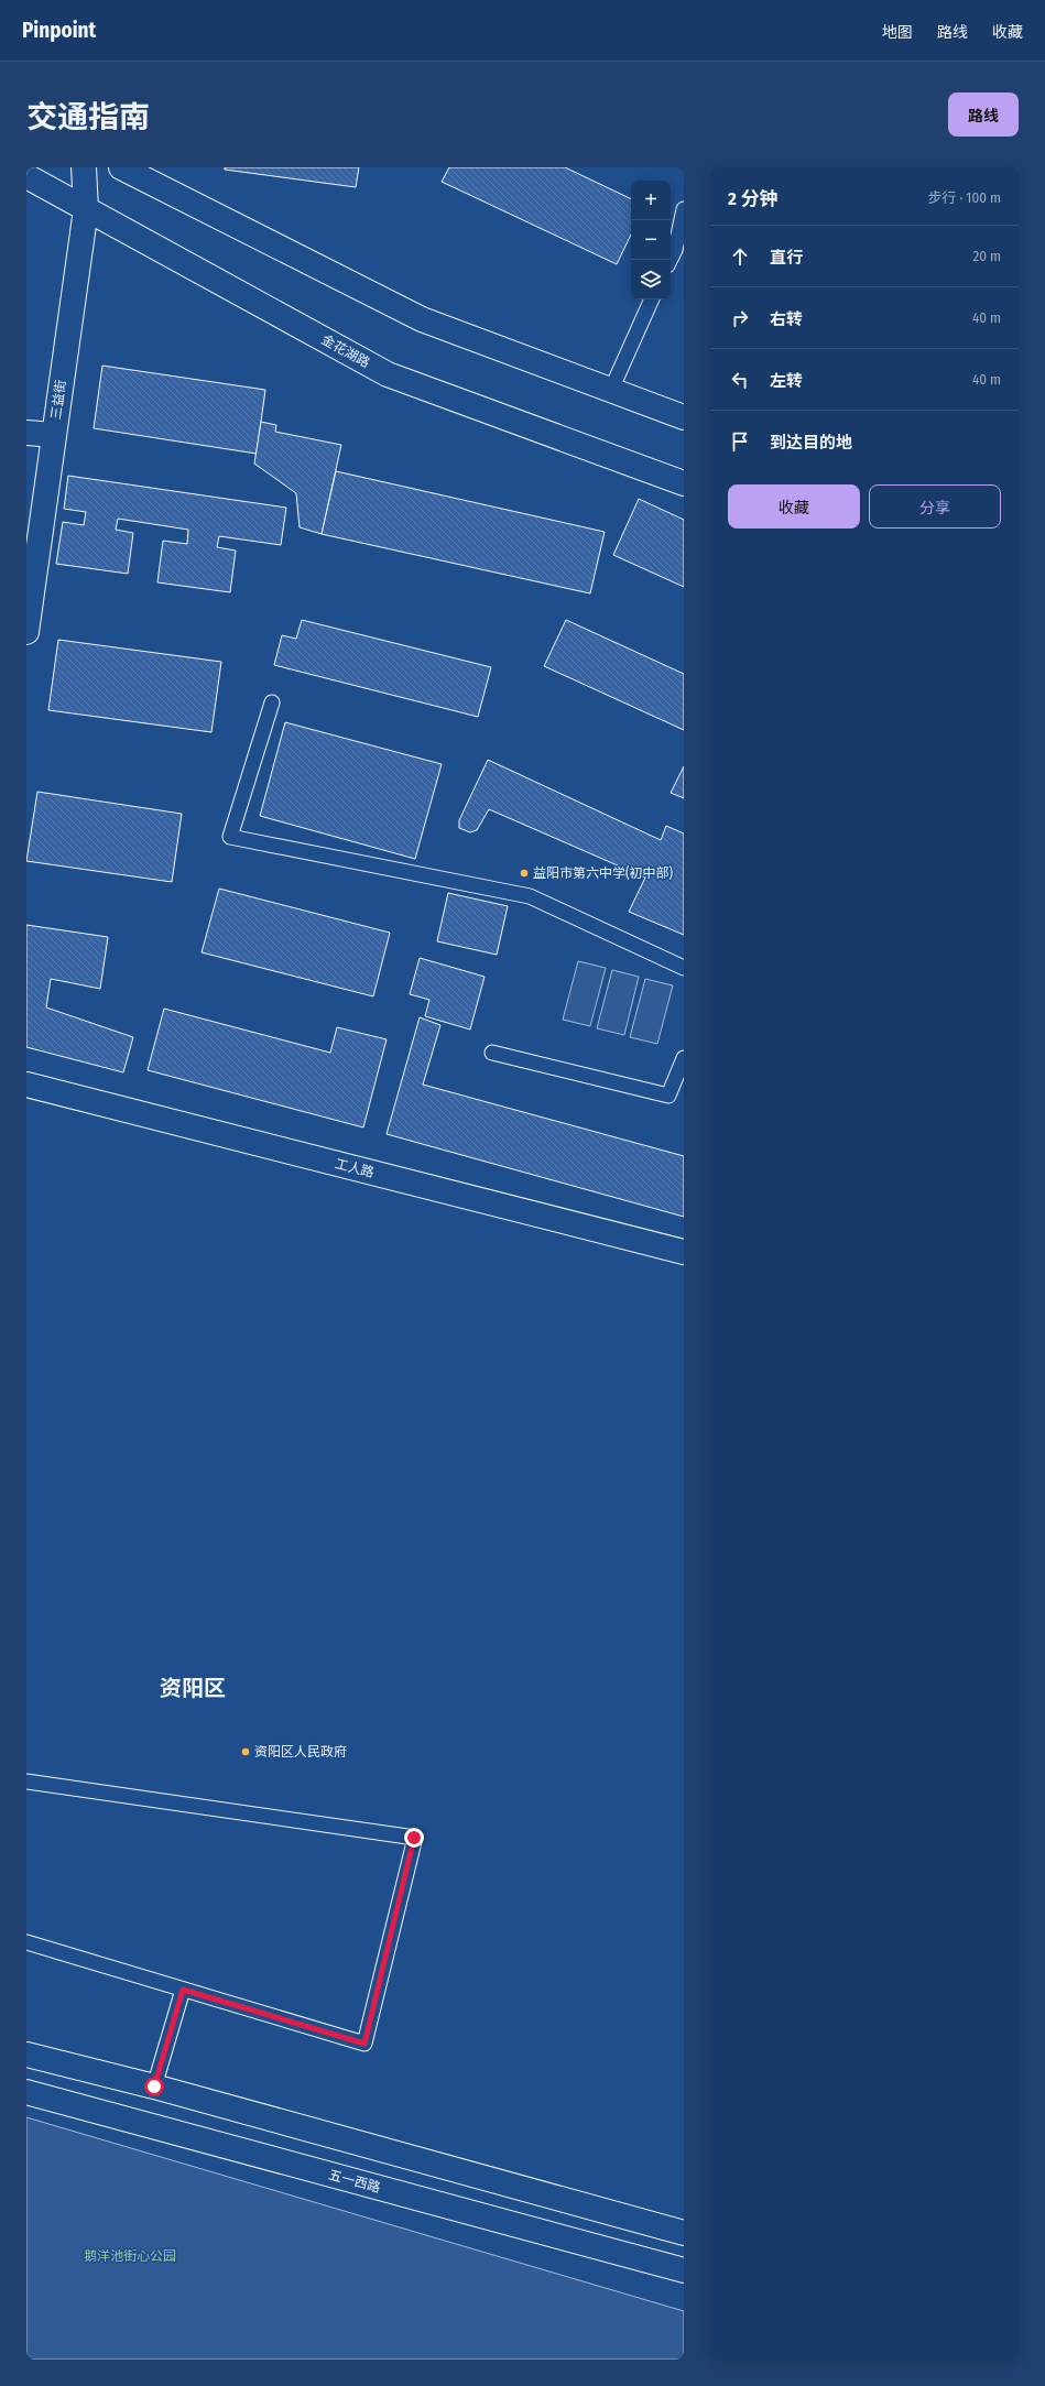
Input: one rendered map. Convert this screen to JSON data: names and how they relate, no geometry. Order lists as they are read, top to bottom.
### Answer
{
  "streets": {
    "main road": [
      "金花湖路",
      "三益街",
      "工人路",
      "五一西路"
    ]
  },
  "crossings": [
    ["金花湖路", "三益街"]
  ],
  "districts": ["资阳区"],
  "parks": ["鹅洋池街心公园"],
  "places": ["益阳市第六中学(初中部)", "资阳区人民政府"],
  "page": {
    "header": "Pinpoint",
    "nav": ["地图", "路线", "收藏"],
    "title": "交通指南",
    "buttons": [
      "路线",
      ["收藏", "分享"]
    ],
    "heading": ["2 分钟", "步行 · 100 m"],
    "map_buttons": ["+", "−"],
    "list": [
      ["直行", "20 m"],
      ["右转", "40 m"],
      ["左转", "40 m"],
      "到达目的地"
    ]
  }
}
